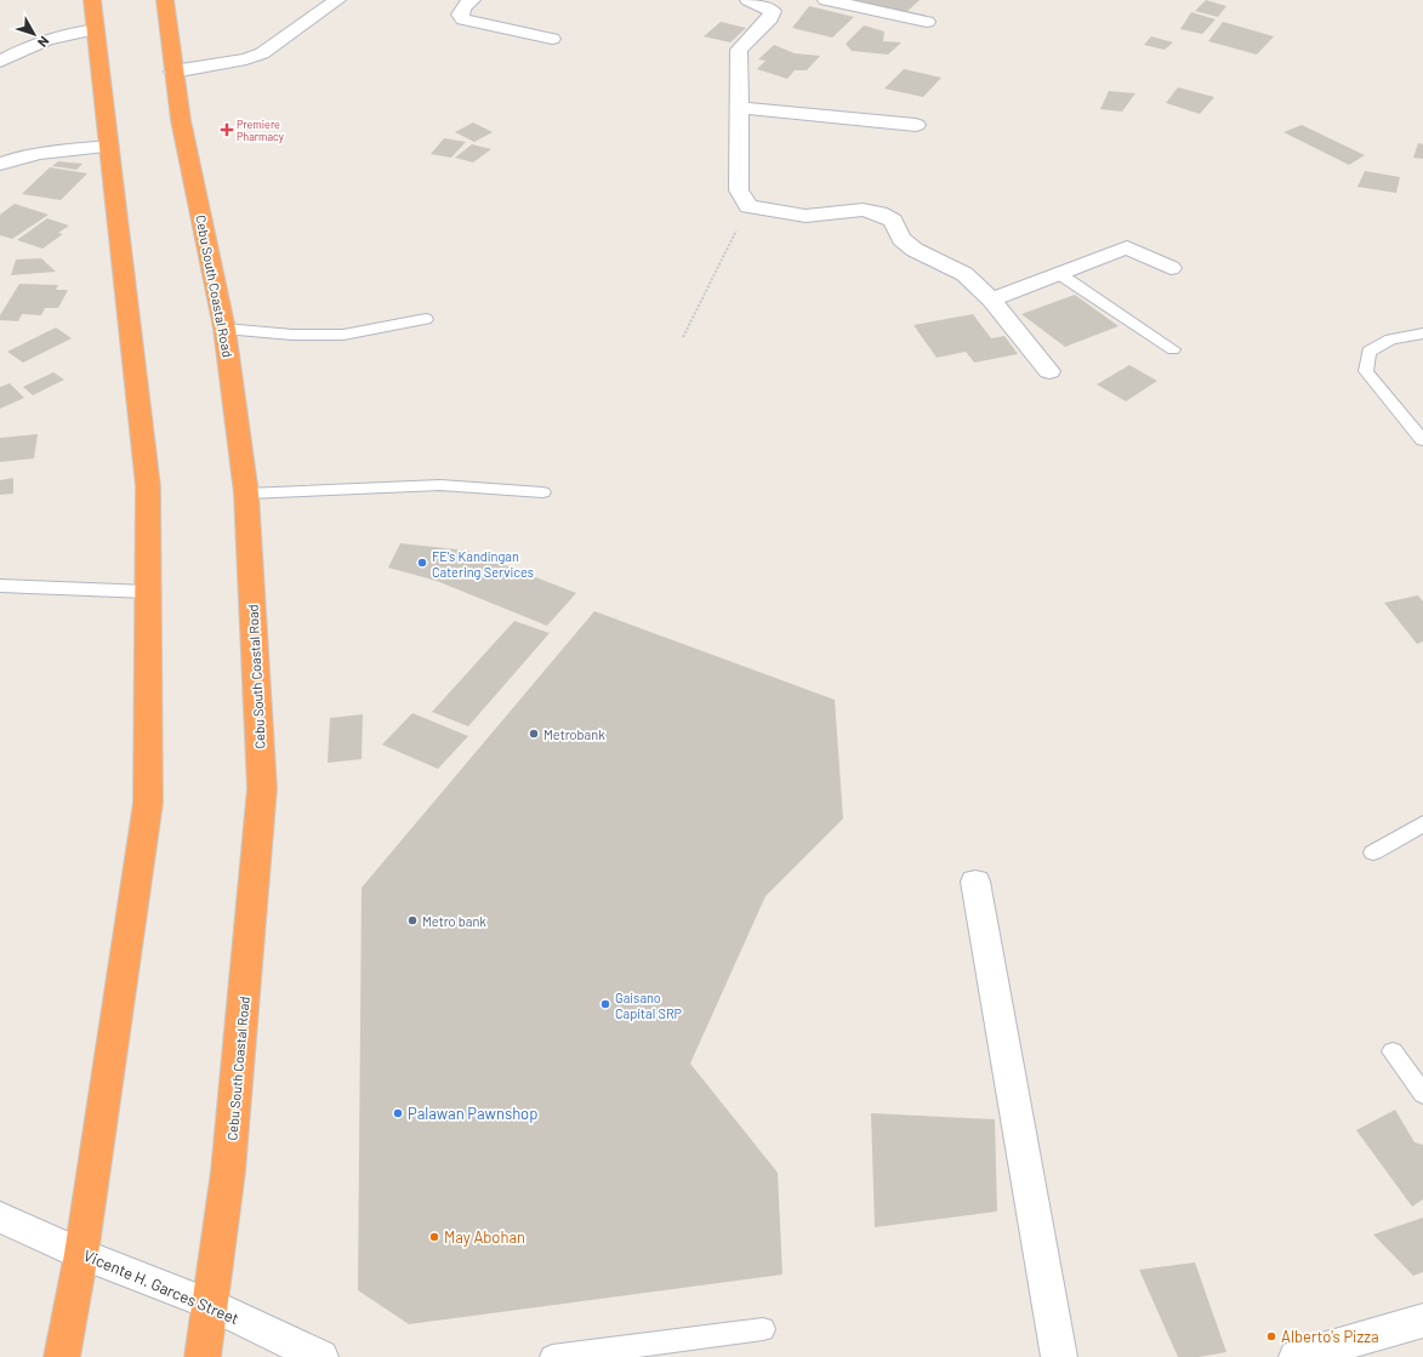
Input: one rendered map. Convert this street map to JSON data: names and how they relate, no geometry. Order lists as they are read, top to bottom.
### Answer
{
  "streets": {
    "highway": ["Cebu South Coastal Road"],
    "street": ["Vicente H. Garces Street"]
  },
  "crossings": [
    ["Cebu South Coastal Road", "Vicente H. Garces Street"]
  ],
  "places": {
    "health": ["Premiere Pharmacy"],
    "other": [
      "FE's Kandingan Catering Services",
      "Metrobank",
      "Metro bank",
      "Gaisano Capital SRP",
      "Palawan Pawnshop",
      "May Abohan",
      "Alberto's Pizza"
    ]
  },
  "north": "bottom right"
}
